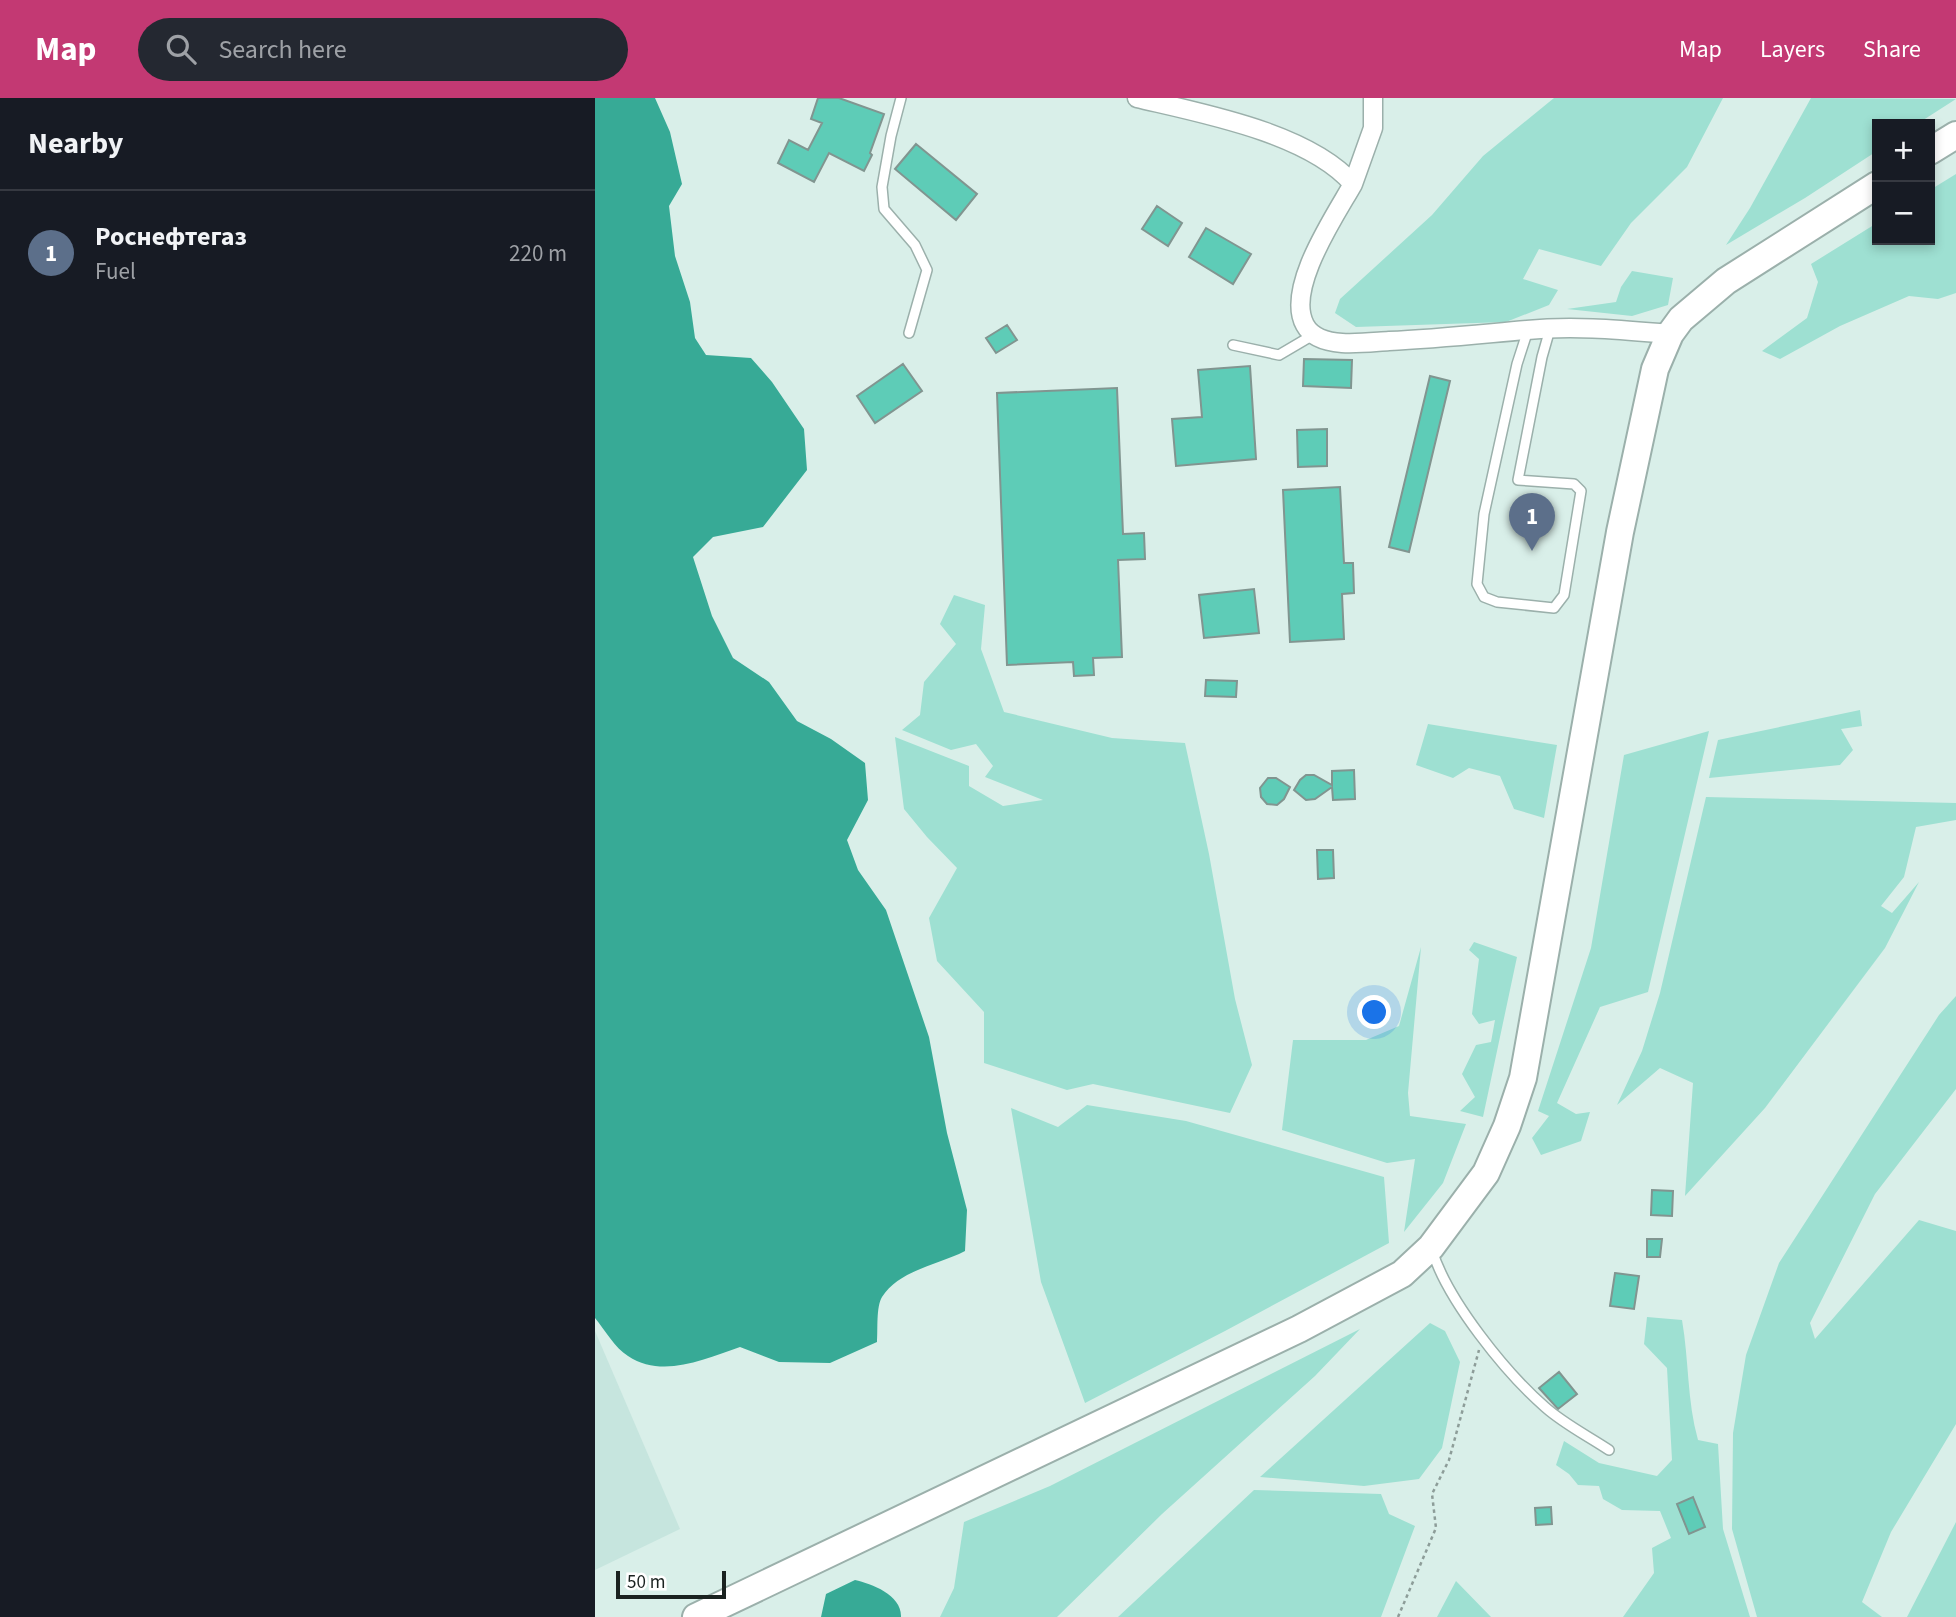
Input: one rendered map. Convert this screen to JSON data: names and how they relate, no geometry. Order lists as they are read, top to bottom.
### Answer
{
  "scale_bar": "50 m",
  "page": {
    "header": "Map",
    "search": "Search here",
    "nav": ["Map", "Layers", "Share"],
    "heading": "Nearby",
    "map_buttons": ["+", "−"],
    "list": [
      {
        "mark": "1",
        "name": "Роснефтегаз",
        "note": "Fuel",
        "value": "220 m"
      }
    ],
    "pins": "1",
    "scale": "50 m"
  }
}
